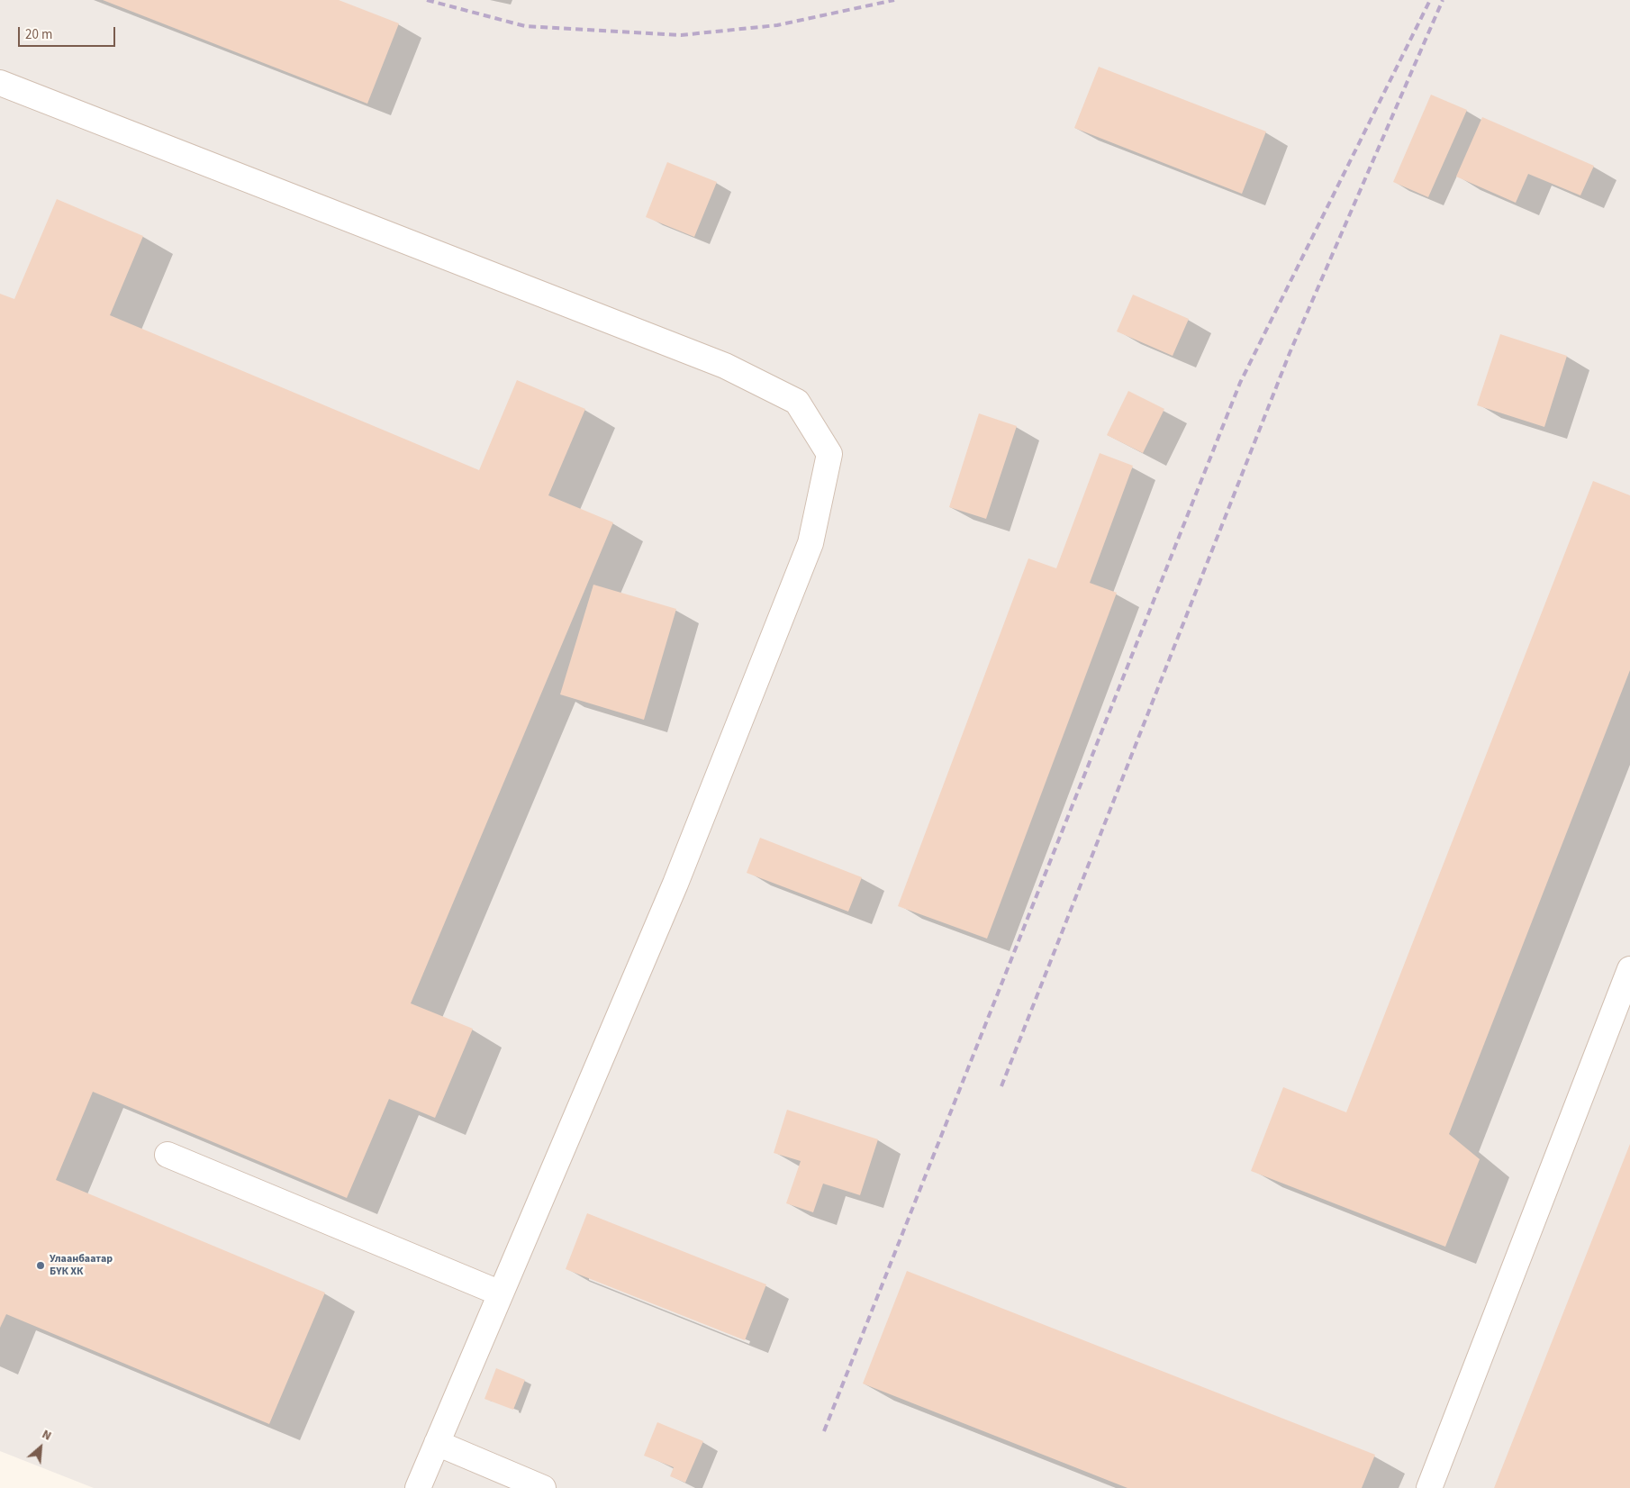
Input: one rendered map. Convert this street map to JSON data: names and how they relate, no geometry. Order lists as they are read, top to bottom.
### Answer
{
  "places": ["Улаанбаатар БҮК ХК"],
  "scale_bar": "20 m",
  "north": "top right"
}
